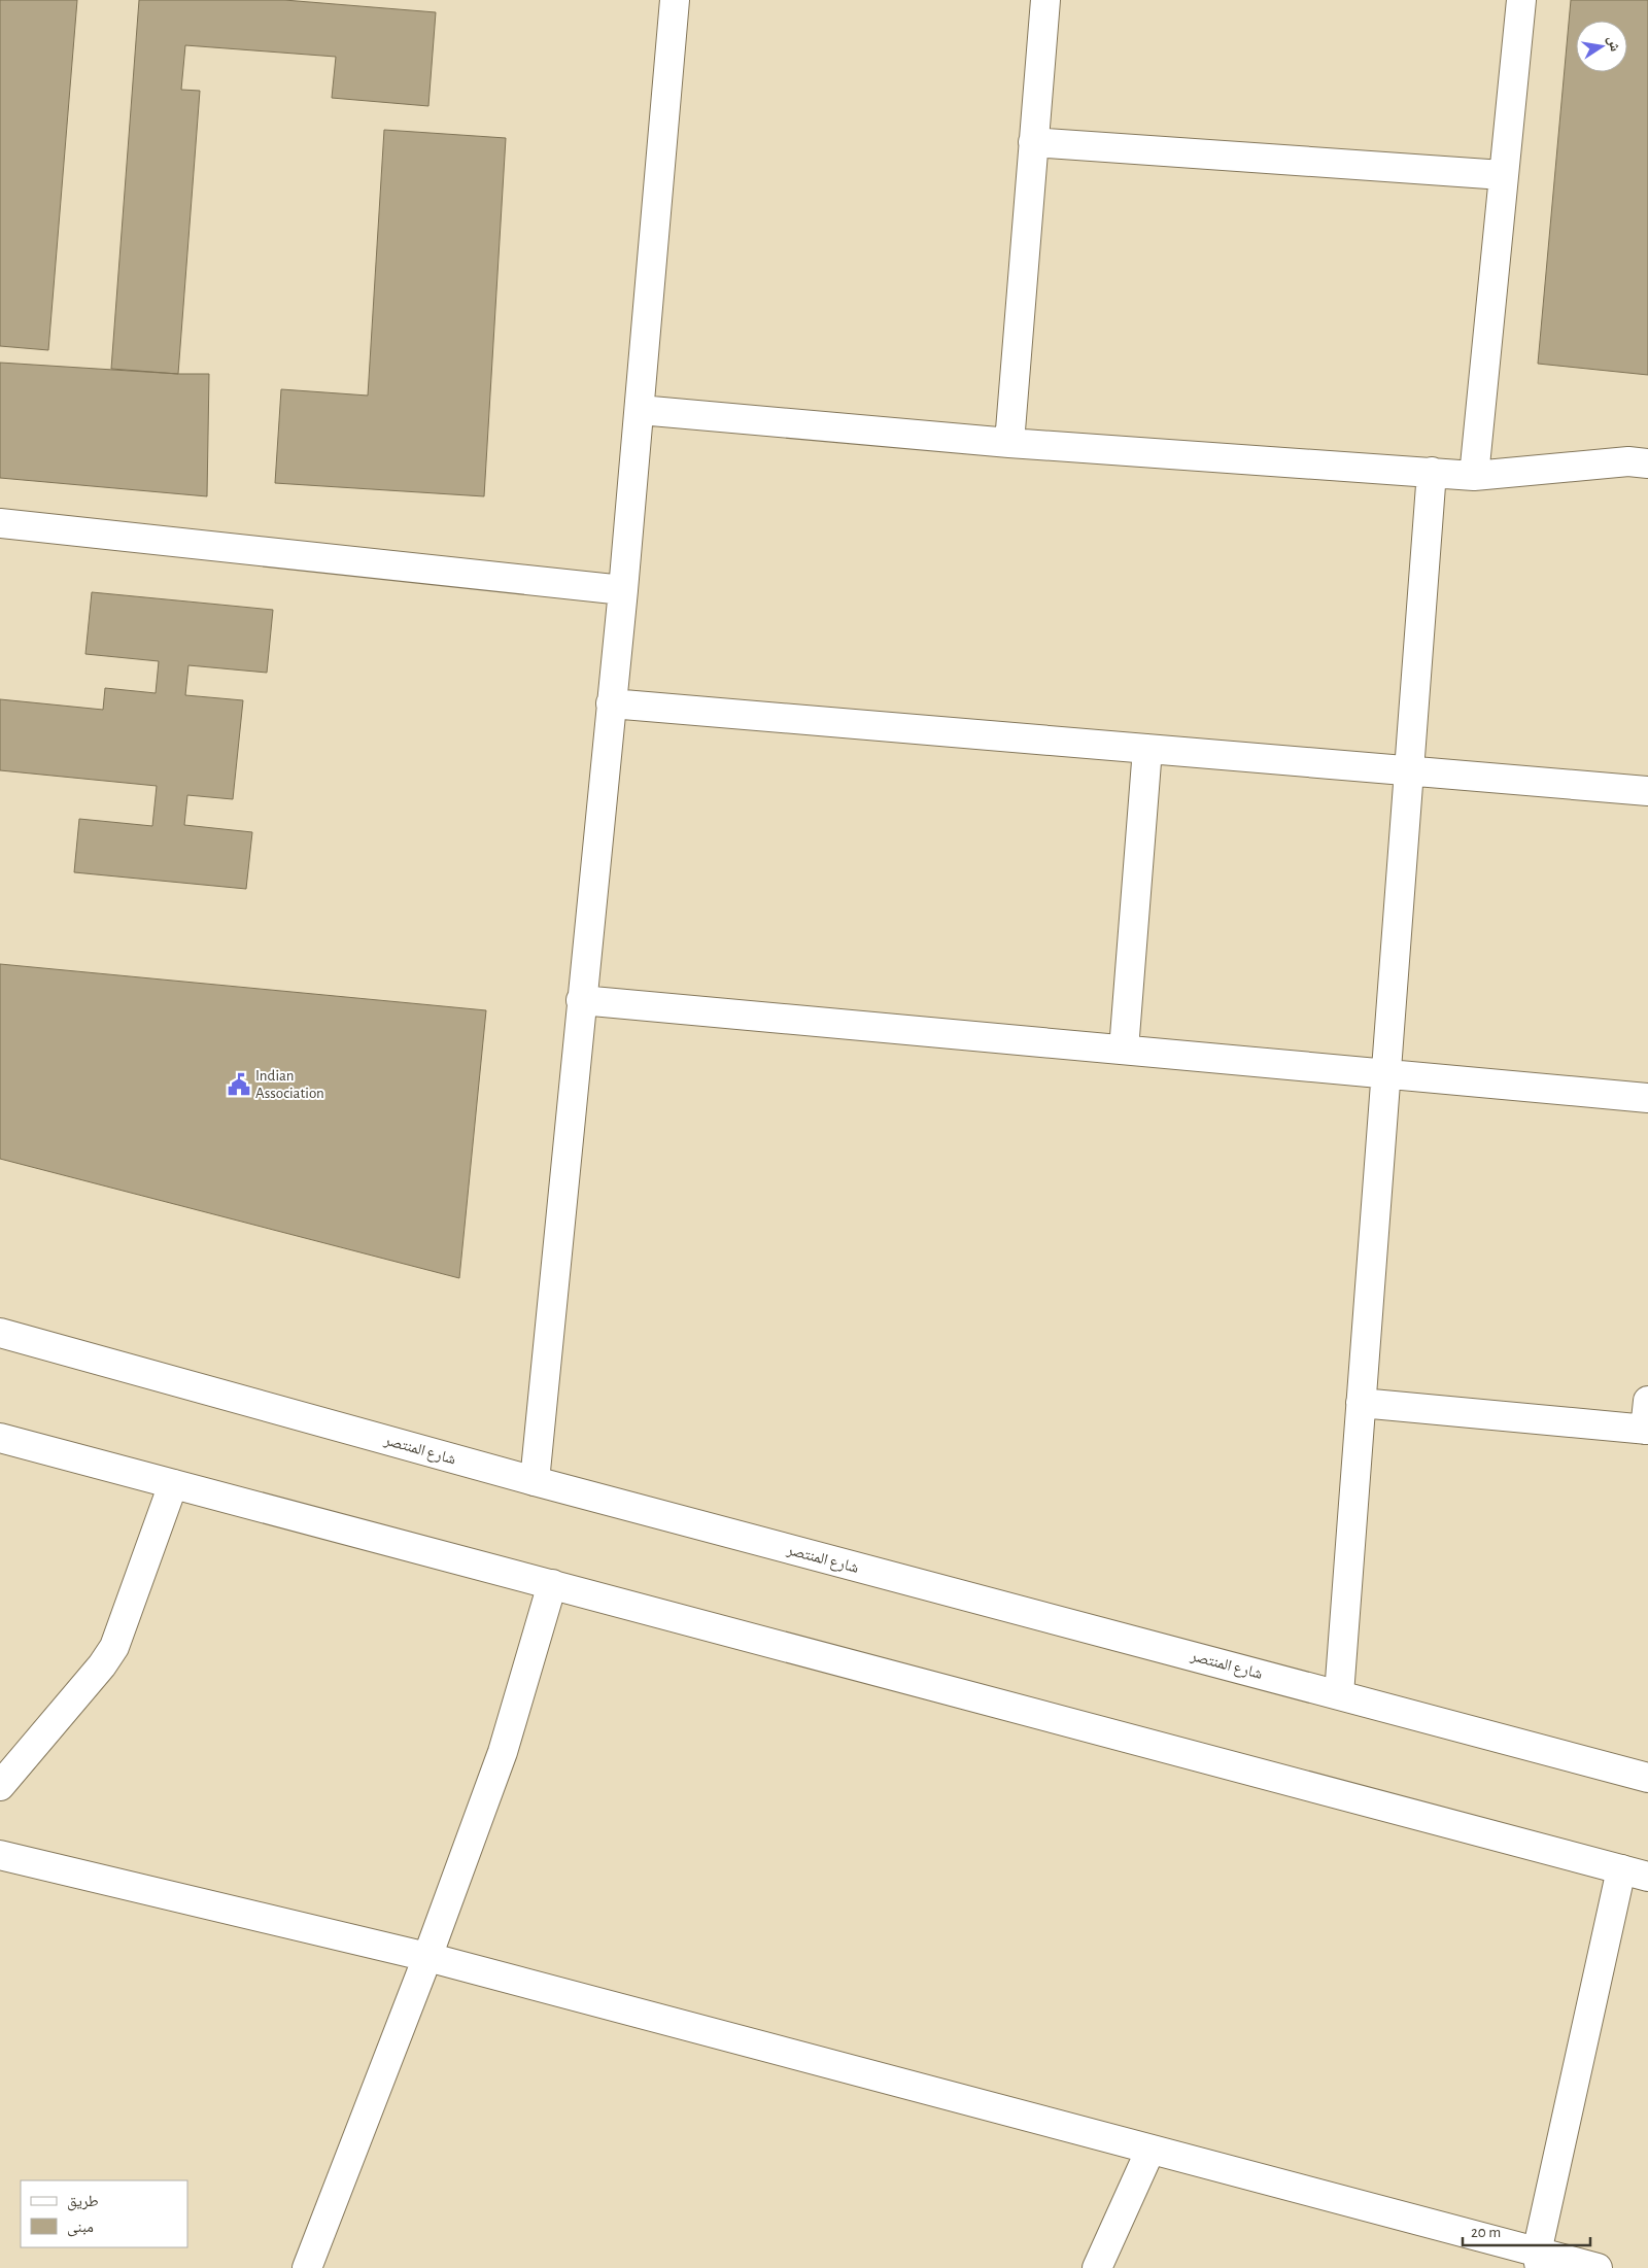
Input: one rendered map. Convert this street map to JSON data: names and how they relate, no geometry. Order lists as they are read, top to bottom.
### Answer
{
  "streets": {
    "street": ["شارع المنتصر"]
  },
  "places": {
    "public building": ["Indian Association"]
  },
  "legend": ["طريق", "مبنى"],
  "scale_bar": "20 m",
  "north": "right"
}
